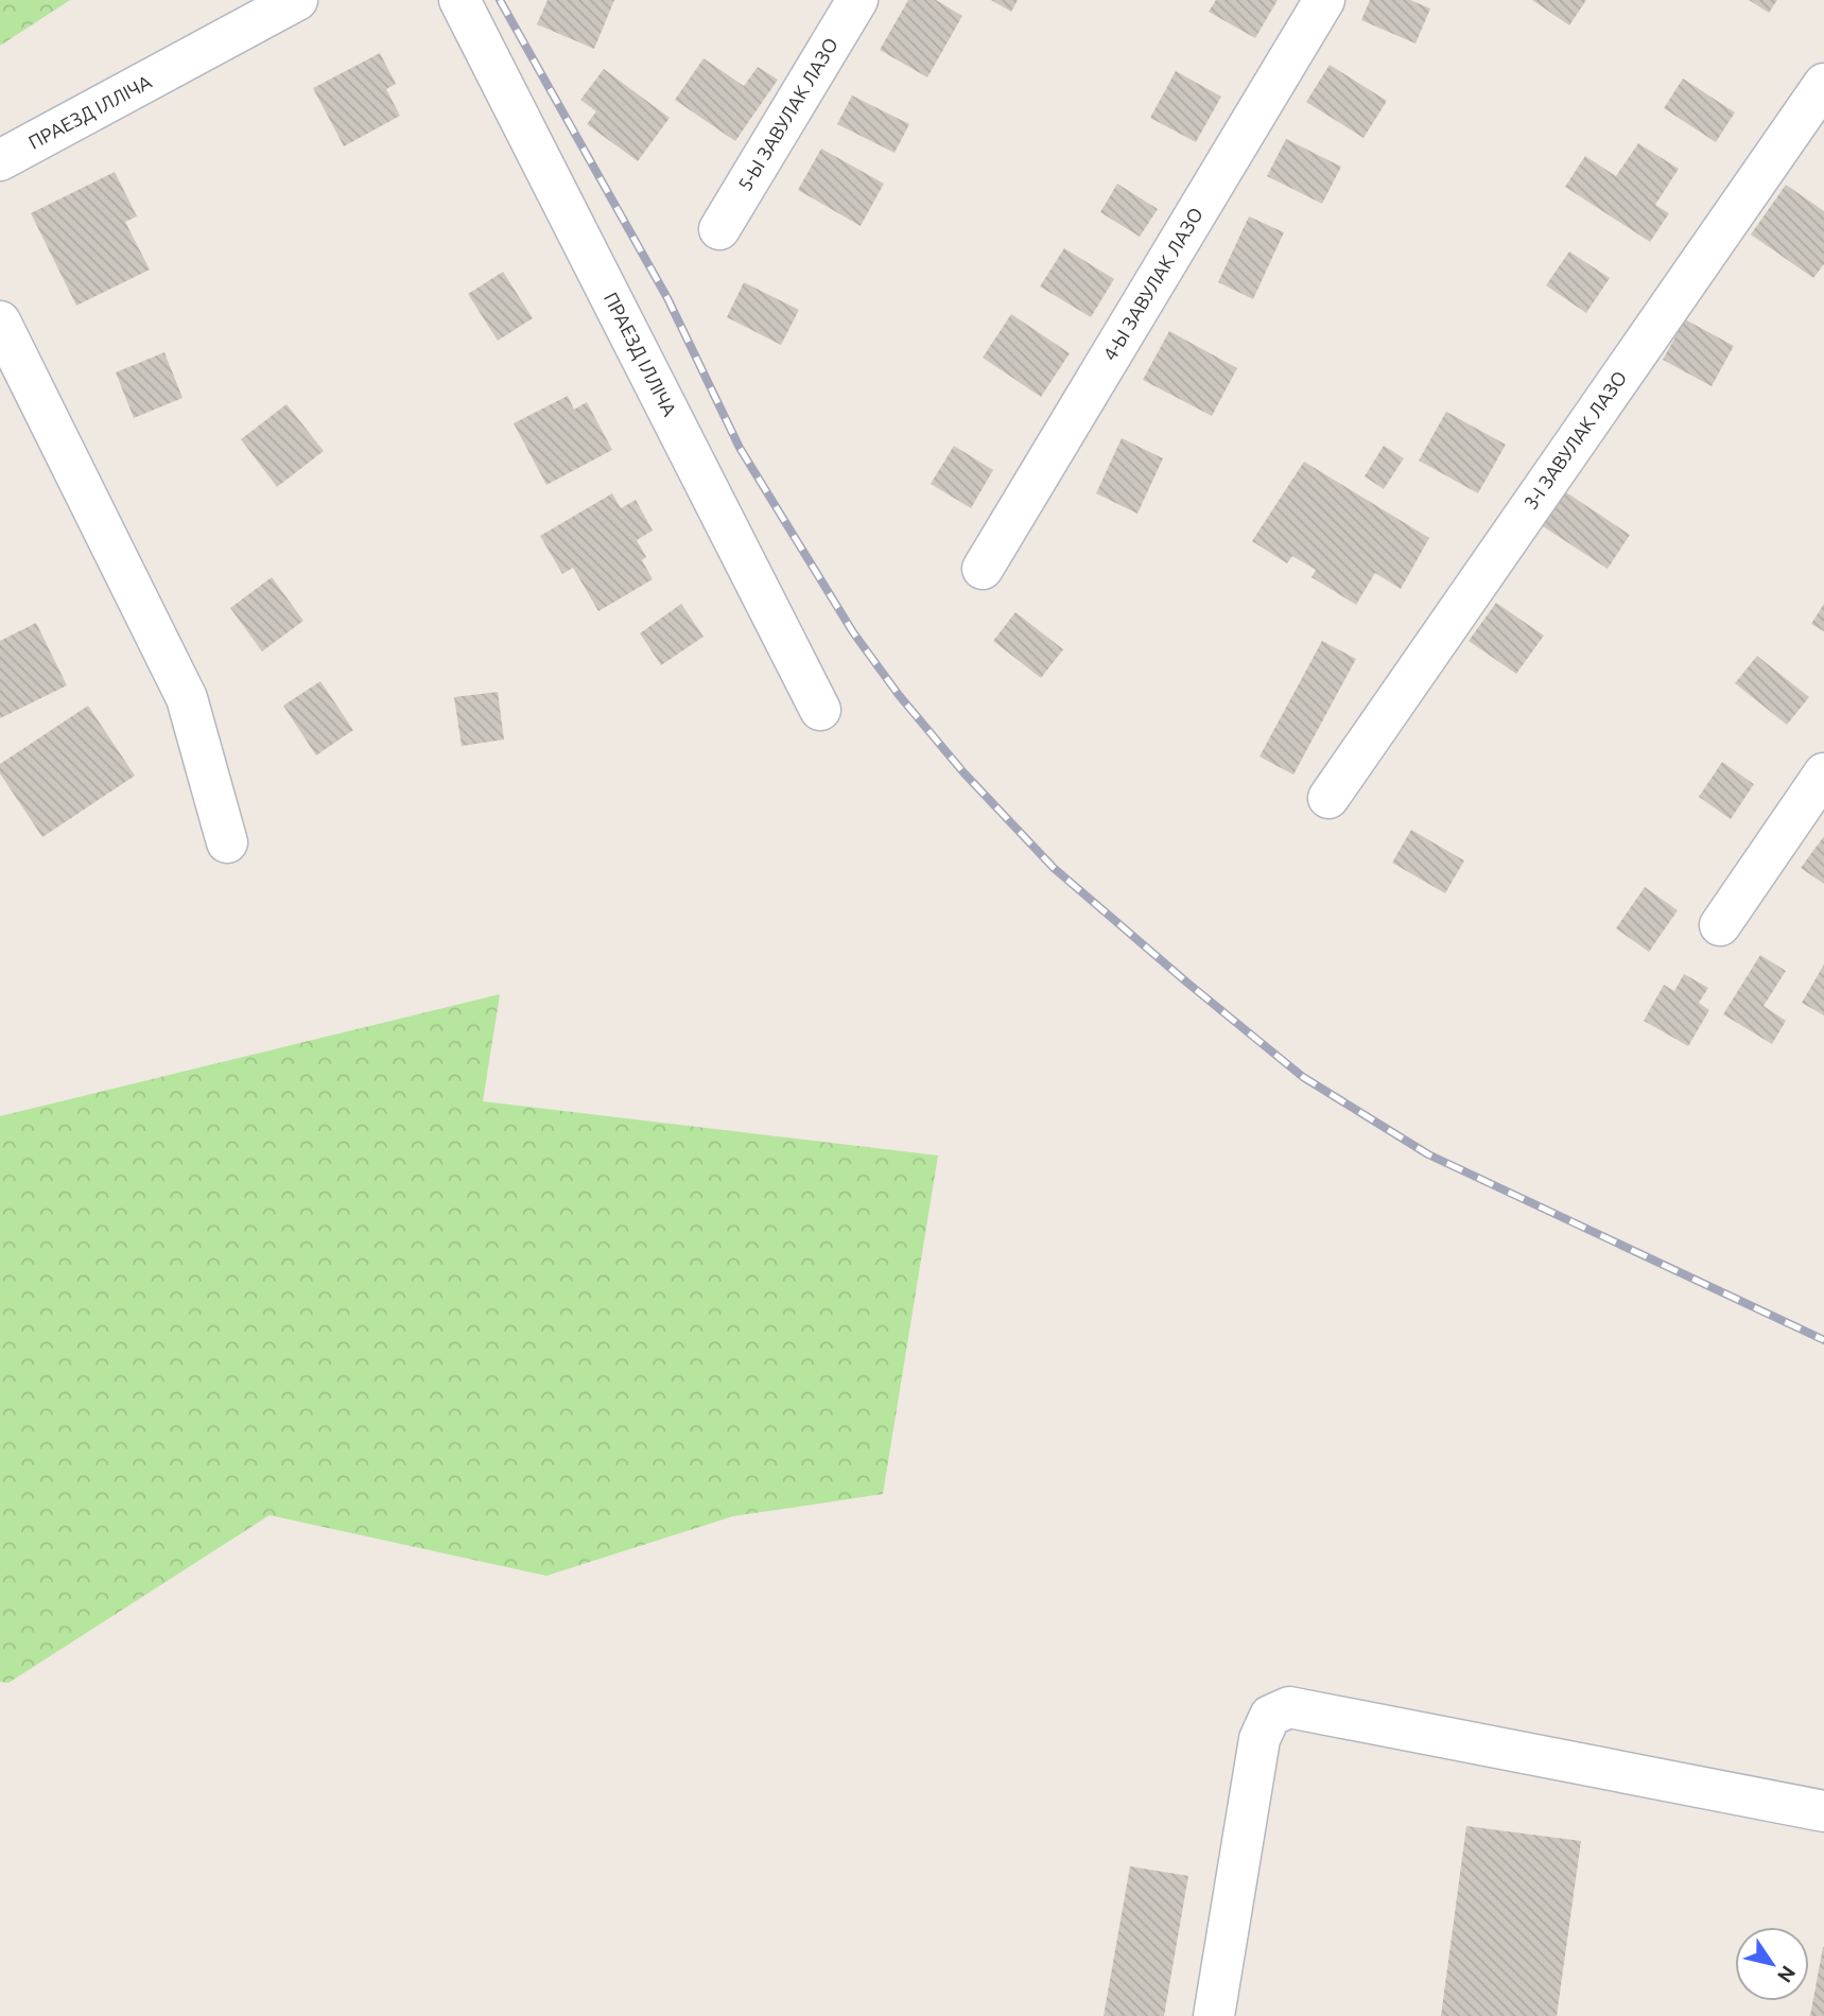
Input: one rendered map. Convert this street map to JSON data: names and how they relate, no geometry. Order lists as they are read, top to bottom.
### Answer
{
  "streets": {
    "street": [
      "ПРАЕЗД ІЛЛІЧА",
      "5-Ы ЗАВУЛАК ЛАЗО",
      "4-Ы ЗАВУЛАК ЛАЗО",
      "3-І ЗАВУЛАК ЛАЗО"
    ]
  },
  "north": "bottom right"
}
